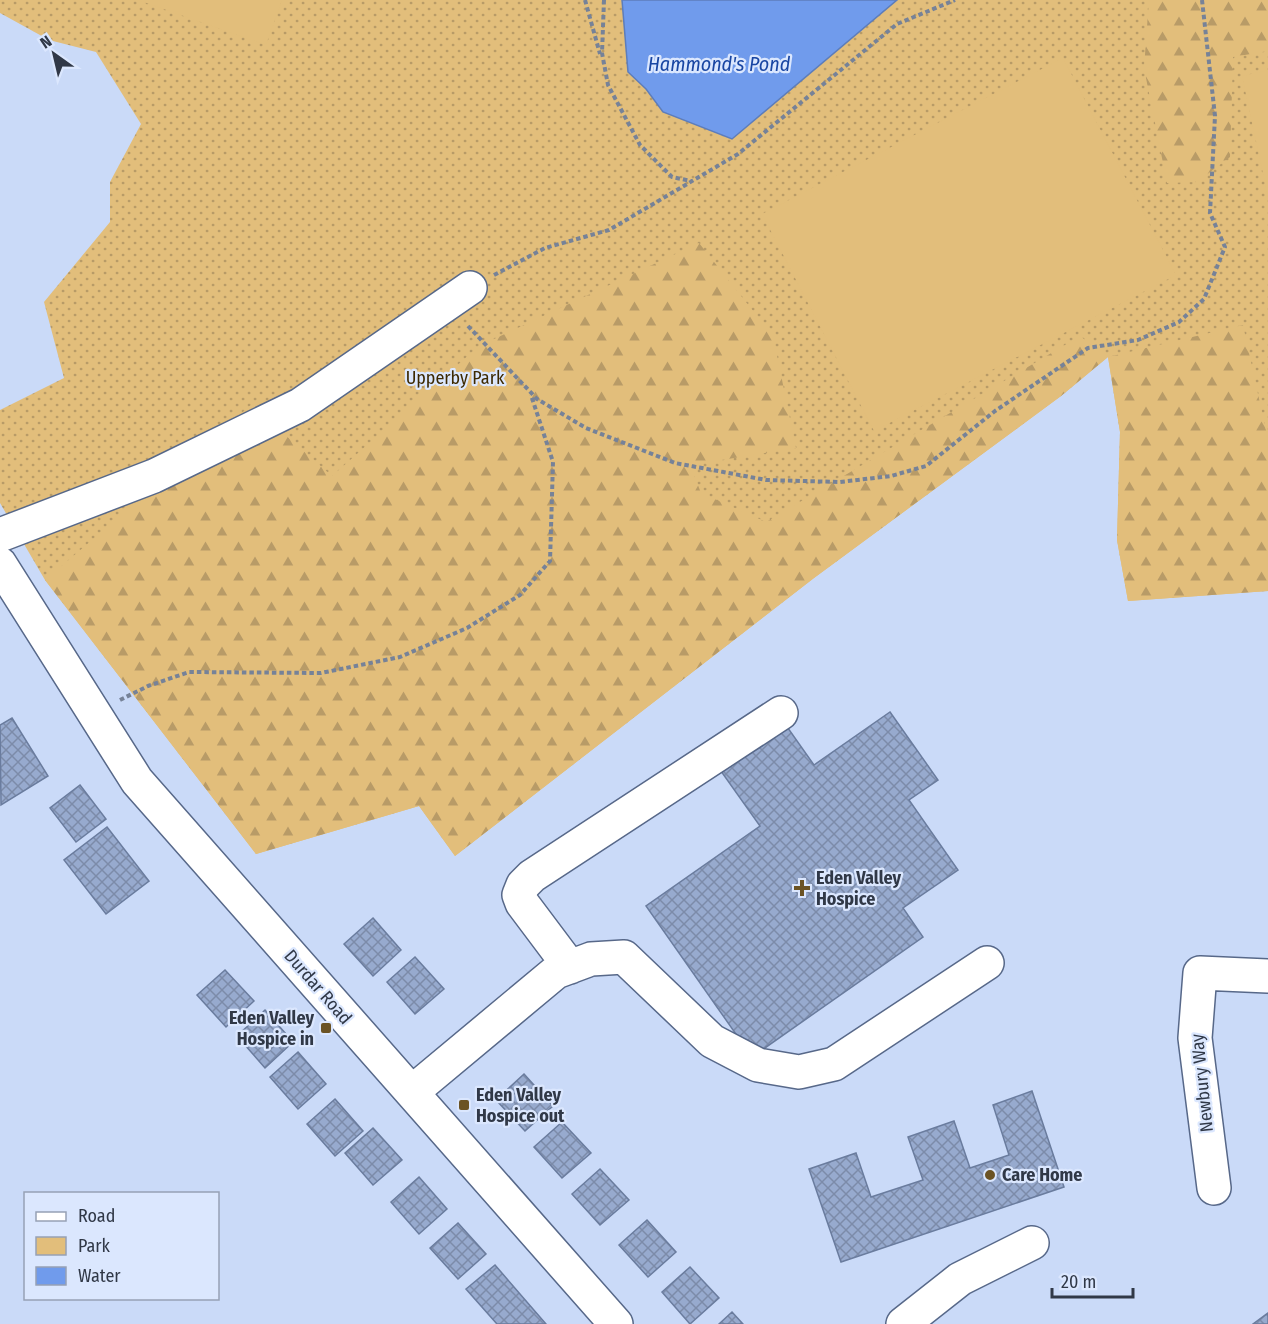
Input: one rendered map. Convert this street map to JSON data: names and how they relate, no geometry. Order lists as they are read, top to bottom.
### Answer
{
  "streets": {
    "street": ["Durdar Road", "Newbury Way"]
  },
  "water": ["Hammond's Pond"],
  "parks": ["Upperby Park"],
  "places": {
    "health": ["Eden Valley Hospice"],
    "transit": ["Eden Valley Hospice in", "Eden Valley Hospice out"],
    "other": ["Care Home"]
  },
  "legend": ["Road", "Park", "Water"],
  "scale_bar": "20 m",
  "north": "top left"
}
